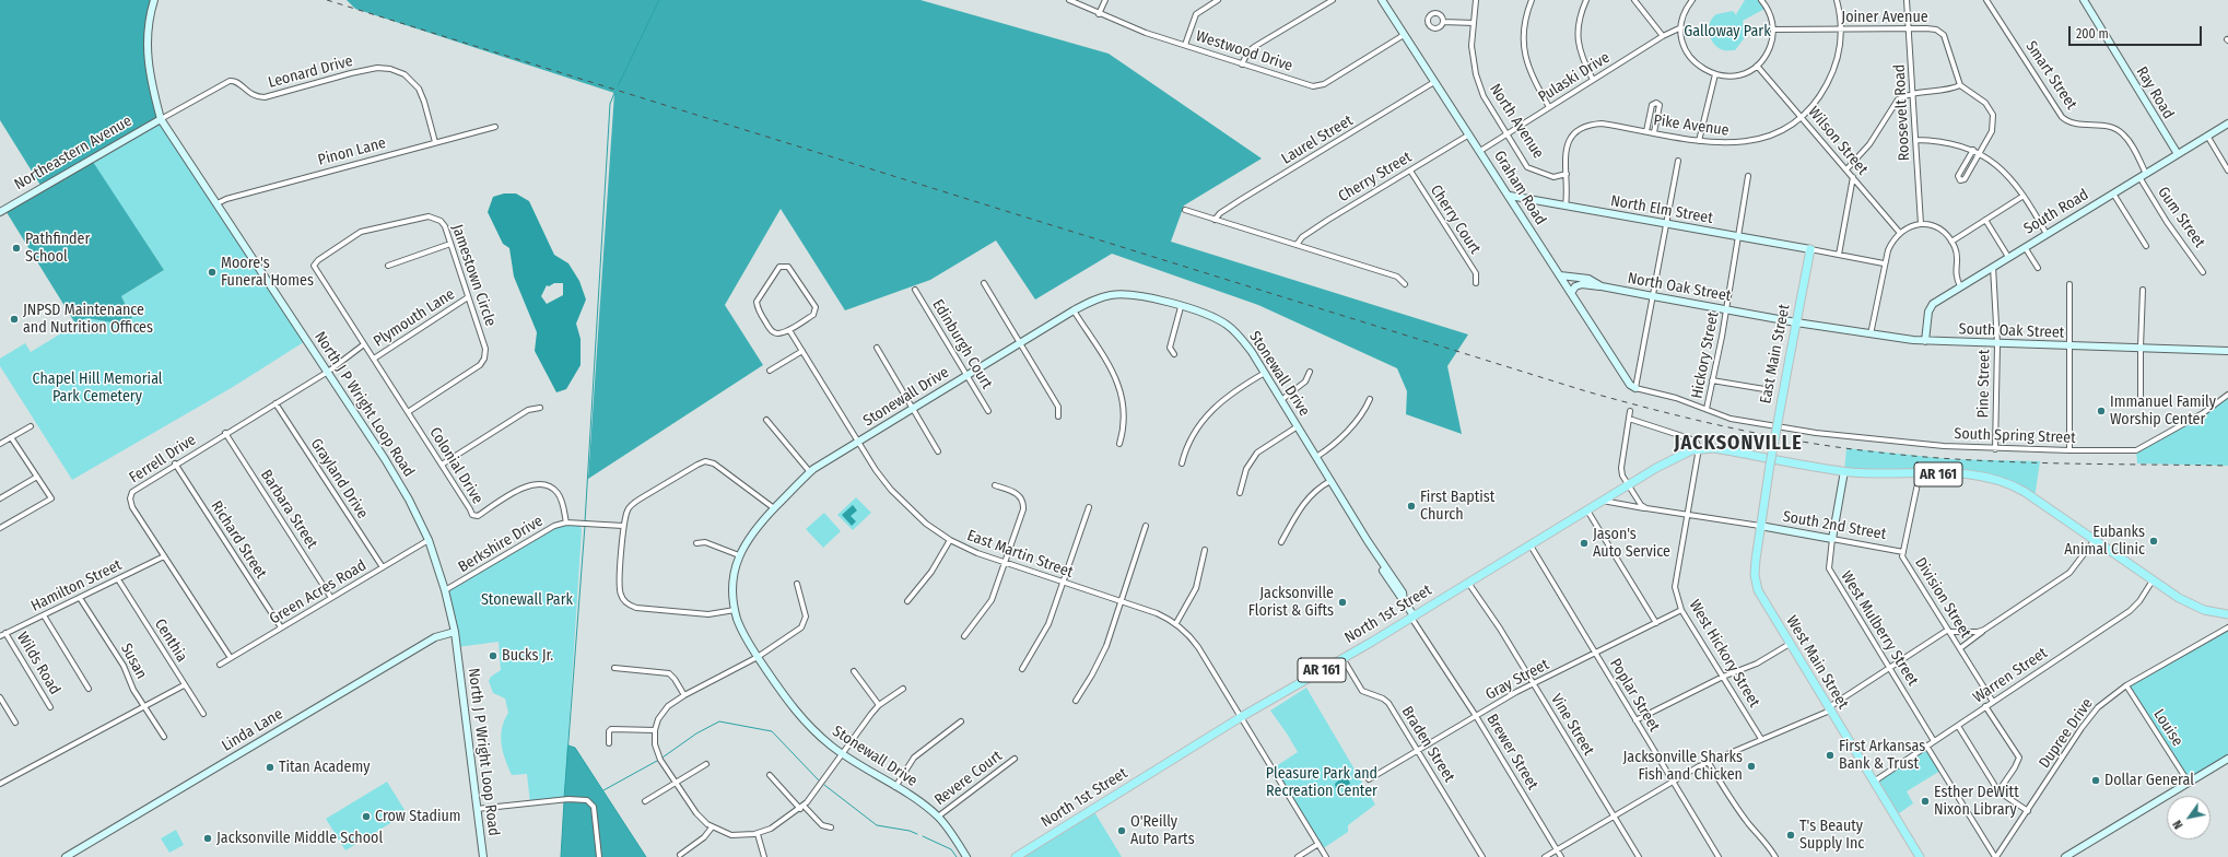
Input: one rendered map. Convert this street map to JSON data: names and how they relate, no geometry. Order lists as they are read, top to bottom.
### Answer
{
  "streets": {
    "main road": [
      "East Main Street",
      "AR 161",
      "North 1st Street",
      "West Main Street"
    ],
    "street": [
      "Joiner Avenue",
      "Westwood Drive",
      "Leonard Drive",
      "Smart Street",
      "Pulaski Drive",
      "Ray Road",
      "Roosevelt Road",
      "North Avenue",
      "Pike Avenue",
      "Laurel Street",
      "Wilson Street",
      "Pinon Lane",
      "Northeastern Avenue",
      "Cherry Street",
      "Graham Road",
      "North Elm Street",
      "South Road",
      "Gum Street",
      "Cherry Court",
      "Jamestown Circle",
      "North Oak Street",
      "Plymouth Lane",
      "South Oak Street",
      "Edinburgh Court",
      "Hickory Street",
      "Stonewall Drive",
      "Pine Street",
      "North J P Wright Loop Road",
      "South Spring Street",
      "Ferrell Drive",
      "Colonial Drive",
      "Grayland Drive",
      "Barbara Street",
      "South 2nd Street",
      "Richard Street",
      "Berkshire Drive",
      "East Martin Street",
      "Hamilton Street",
      "Green Acres Road",
      "Division Street",
      "West Mulberry Street",
      "Centhia",
      "West Hickory Street",
      "Susan",
      "Wilds Road",
      "Warren Street",
      "Gray Street",
      "Poplar Street",
      "Vine Street",
      "Louise",
      "Linda Lane",
      "Dupree Drive",
      "Braden Street",
      "Brewer Street",
      "Revere Court"
    ]
  },
  "crossings": [
    ["Joiner Avenue", "Roosevelt Road"],
    ["Joiner Avenue", "Pike Avenue"],
    ["Westwood Drive", "Graham Road"],
    ["Leonard Drive", "Pinon Lane"],
    ["Leonard Drive", "Northeastern Avenue"],
    ["Leonard Drive", "North J P Wright Loop Road"],
    ["Smart Street", "South Road"],
    ["Pulaski Drive", "North Avenue"],
    ["Pulaski Drive", "Graham Road"],
    ["Ray Road", "South Road"],
    ["North Avenue", "Pike Avenue"],
    ["Pike Avenue", "Wilson Street"],
    ["Pike Avenue", "North Elm Street"],
    ["Laurel Street", "Graham Road"],
    ["Pinon Lane", "North J P Wright Loop Road"],
    ["Northeastern Avenue", "North J P Wright Loop Road"],
    ["Cherry Street", "Graham Road"],
    ["Cherry Street", "Cherry Court"],
    ["Graham Road", "North Elm Street"],
    ["Graham Road", "North Oak Street"],
    ["Graham Road", "South Spring Street"],
    ["North Elm Street", "East Main Street"],
    ["North Elm Street", "Hickory Street"],
    ["South Road", "Gum Street"],
    ["South Road", "South Oak Street"],
    ["South Road", "Pine Street"],
    ["Jamestown Circle", "Plymouth Lane"],
    ["Jamestown Circle", "Colonial Drive"],
    ["North Oak Street", "South Oak Street"],
    ["North Oak Street", "East Main Street"],
    ["North Oak Street", "Hickory Street"],
    ["Plymouth Lane", "Colonial Drive"],
    ["South Oak Street", "East Main Street"],
    ["South Oak Street", "Pine Street"],
    ["Edinburgh Court", "Stonewall Drive"],
    ["East Main Street", "West Main Street"],
    ["Hickory Street", "South Spring Street"],
    ["Stonewall Drive", "East Martin Street"],
    ["Stonewall Drive", "North 1st Street"],
    ["Stonewall Drive", "Brewer Street"],
    ["Stonewall Drive", "Revere Court"],
    ["Pine Street", "South Spring Street"],
    ["North J P Wright Loop Road", "Ferrell Drive"],
    ["North J P Wright Loop Road", "Berkshire Drive"],
    ["North J P Wright Loop Road", "Green Acres Road"],
    ["North J P Wright Loop Road", "Linda Lane"],
    ["Ferrell Drive", "Grayland Drive"],
    ["Ferrell Drive", "Barbara Street"],
    ["Ferrell Drive", "Richard Street"],
    ["Ferrell Drive", "Hamilton Street"],
    ["Ferrell Drive", "Green Acres Road"],
    ["Colonial Drive", "Berkshire Drive"],
    ["AR 161", "Division Street"],
    ["AR 161", "North 1st Street"],
    ["AR 161", "West Mulberry Street"],
    ["AR 161", "Warren Street"],
    ["Grayland Drive", "Green Acres Road"],
    ["Barbara Street", "Green Acres Road"],
    ["South 2nd Street", "Division Street"],
    ["South 2nd Street", "West Mulberry Street"],
    ["South 2nd Street", "West Main Street"],
    ["Richard Street", "Green Acres Road"],
    ["East Martin Street", "North 1st Street"],
    ["Hamilton Street", "Centhia"],
    ["Hamilton Street", "Susan"],
    ["Hamilton Street", "Wilds Road"],
    ["Division Street", "Warren Street"],
    ["North 1st Street", "West Mulberry Street"],
    ["North 1st Street", "West Hickory Street"],
    ["North 1st Street", "Poplar Street"],
    ["North 1st Street", "Vine Street"],
    ["North 1st Street", "Braden Street"],
    ["North 1st Street", "Brewer Street"],
    ["West Mulberry Street", "Warren Street"],
    ["West Hickory Street", "Gray Street"],
    ["West Main Street", "Warren Street"],
    ["Gray Street", "Poplar Street"],
    ["Gray Street", "Vine Street"],
    ["Gray Street", "Braden Street"],
    ["Gray Street", "Brewer Street"],
    ["Louise", "Dupree Drive"]
  ],
  "districts": ["JACKSONVILLE"],
  "parks": [
    "Galloway Park",
    "Chapel Hill Memorial Park Cemetery",
    "Stonewall Park",
    "Pleasure Park and Recreation Center"
  ],
  "places": [
    "Pathfinder School",
    "Moore's Funeral Homes",
    "JNPSD Maintenance and Nutrition Offices",
    "Immanuel Family Worship Center",
    "First Baptist Church",
    "Eubanks Animal Clinic",
    "Jason's Auto Service",
    "Jacksonville Florist & Gifts",
    "Bucks Jr.",
    "First Arkansas Bank & Trust",
    "Jacksonville Sharks Fish and Chicken",
    "Titan Academy",
    "Dollar General",
    "Esther DeWitt Nixon Library",
    "Crow Stadium",
    "O'Reilly Auto Parts",
    "T's Beauty Supply Inc",
    "Jacksonville Middle School"
  ],
  "scale_bar": "200 m",
  "north": "bottom left"
}
